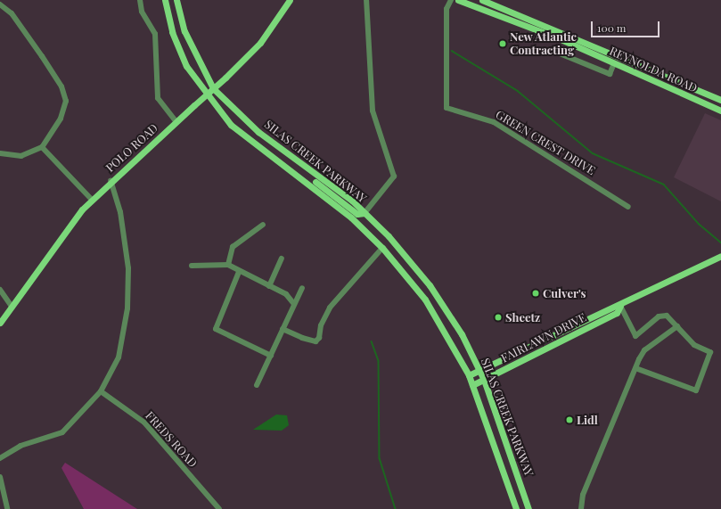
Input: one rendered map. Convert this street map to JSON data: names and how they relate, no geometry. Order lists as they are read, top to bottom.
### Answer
{
  "streets": {
    "main road": [
      "REYNOLDA ROAD",
      "POLO ROAD",
      "SILAS CREEK PARKWAY",
      "FAIRLAWN DRIVE"
    ],
    "street": ["GREEN CREST DRIVE", "FREDS ROAD"]
  },
  "crossings": [
    ["SILAS CREEK PARKWAY", "FAIRLAWN DRIVE"]
  ],
  "places": [
    "New Atlantic Contracting",
    "Culver's",
    "Sheetz",
    "Lidl"
  ],
  "scale_bar": "100 m"
}
